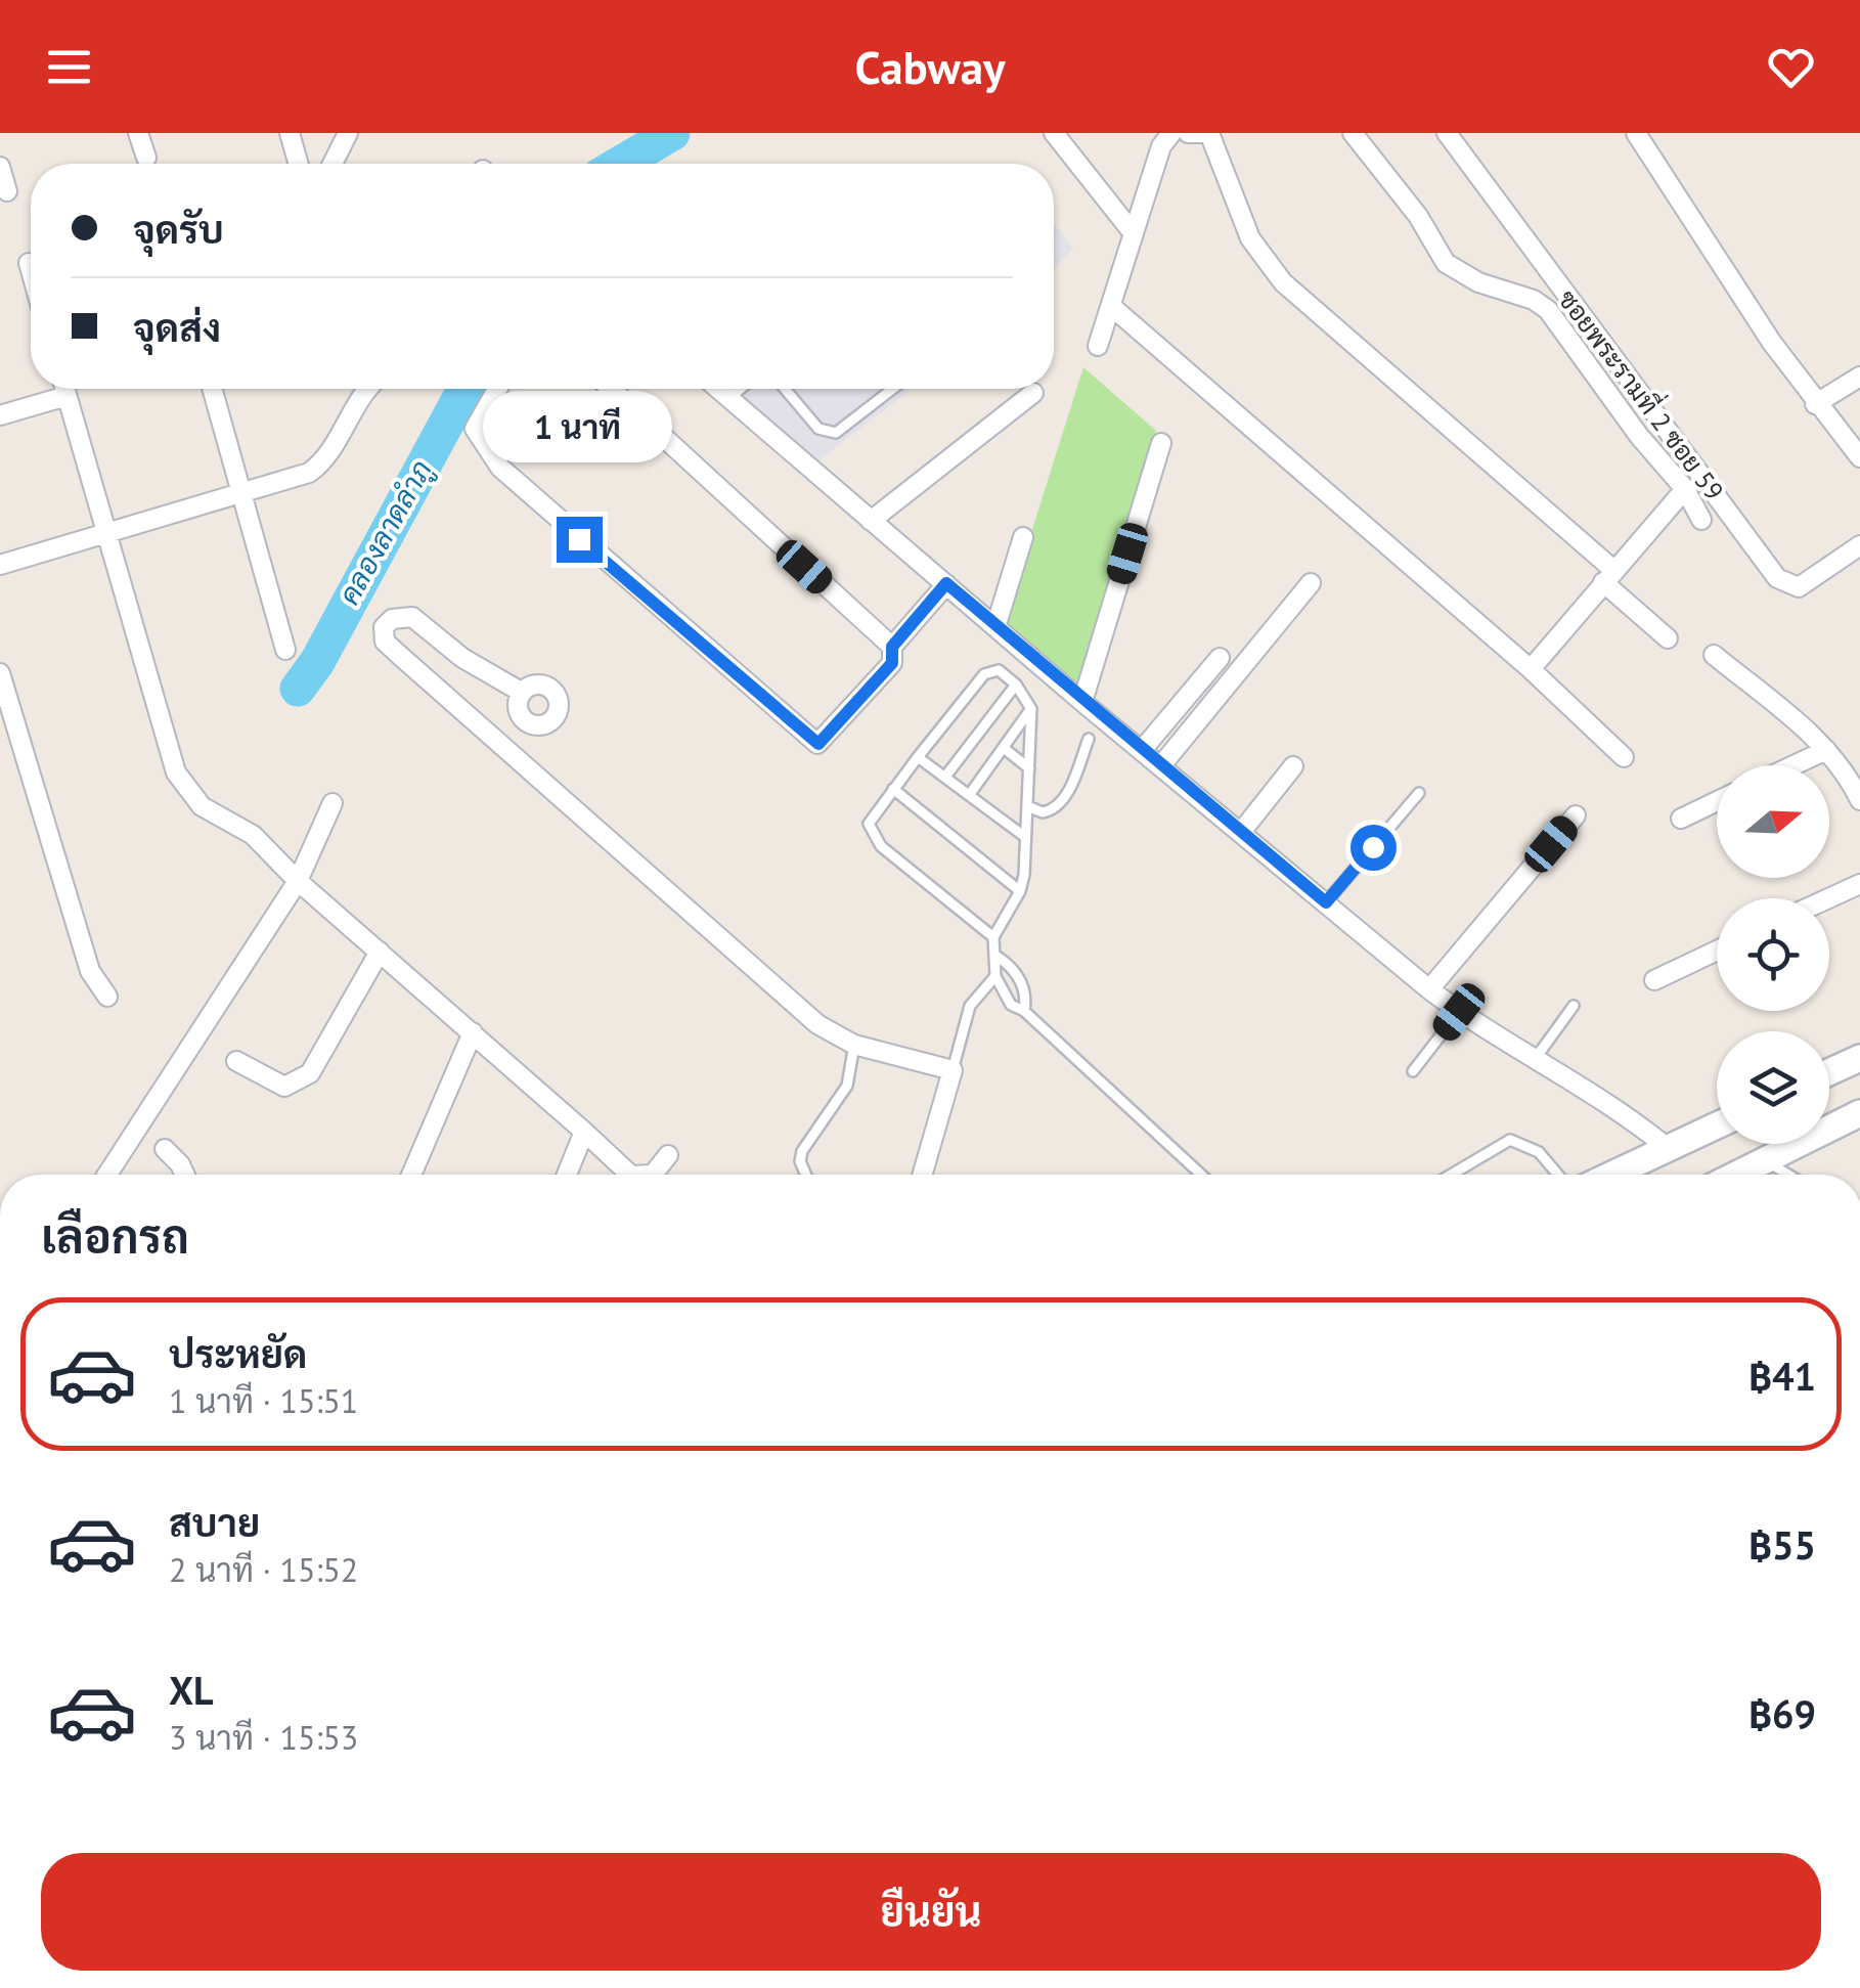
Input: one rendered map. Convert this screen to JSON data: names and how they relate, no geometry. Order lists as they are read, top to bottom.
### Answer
{
  "streets": {
    "street": ["ซอยพระรามที่ 2 ซอย 59"]
  },
  "water": ["คลองลาดลำภู"],
  "north": "right",
  "page": {
    "header": "Cabway",
    "banner": ["จุดรับ", "จุดส่ง"],
    "bubble": "1 นาที",
    "heading": "เลือกรถ",
    "list": [
      {
        "name": "ประหยัด",
        "note": "1 นาที · 15:51",
        "value": "฿41"
      },
      {
        "name": "สบาย",
        "note": "2 นาที · 15:52",
        "value": "฿55"
      },
      {
        "name": "XL",
        "note": "3 นาที · 15:53",
        "value": "฿69"
      }
    ],
    "buttons": "ยืนยัน"
  }
}
